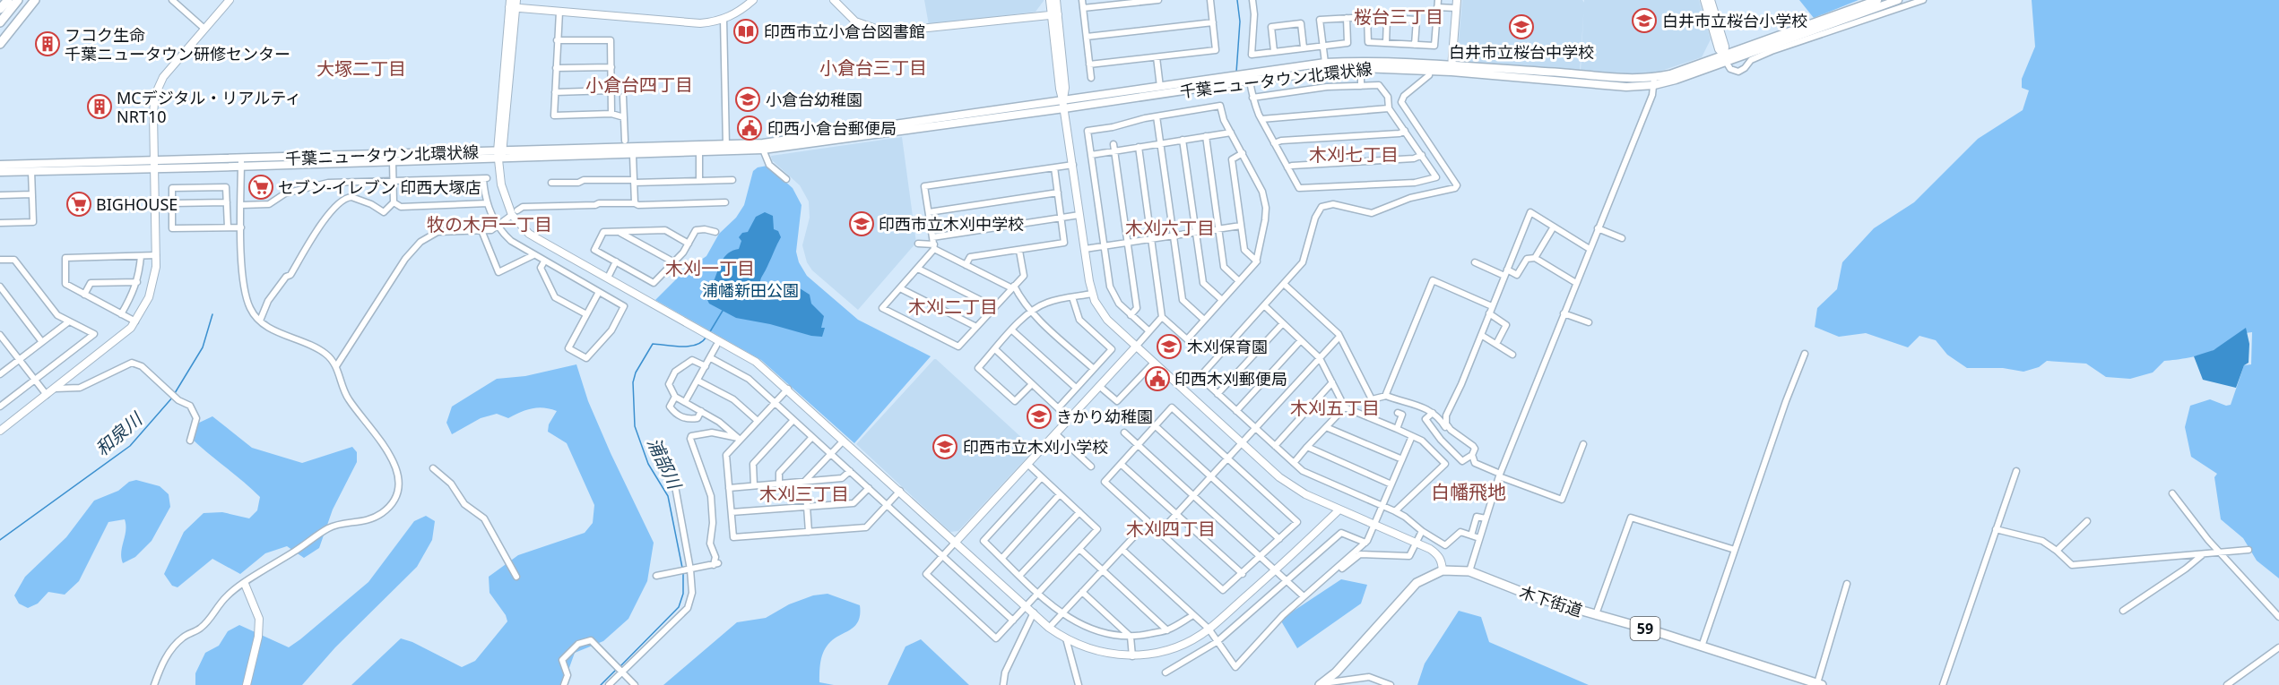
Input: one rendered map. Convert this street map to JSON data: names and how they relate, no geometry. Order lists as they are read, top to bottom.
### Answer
{
  "streets": {
    "main road": ["千葉ニュータウン北環状線", "木下街道", "59"]
  },
  "districts": [
    "桜台三丁目",
    "小倉台三丁目",
    "大塚二丁目",
    "小倉台四丁目",
    "木刈七丁目",
    "牧の木戸一丁目",
    "木刈六丁目",
    "木刈一丁目",
    "木刈二丁目",
    "木刈五丁目",
    "白幡飛地",
    "木刈三丁目",
    "木刈四丁目"
  ],
  "water": ["和泉川", "浦部川"],
  "parks": ["浦幡新田公園"],
  "places": {
    "school or university": [
      "白井市立桜台小学校",
      "白井市立桜台中学校",
      "小倉台幼稚園",
      "印西市立木刈中学校",
      "木刈保育園",
      "きかり幼稚園",
      "印西市立木刈小学校"
    ],
    "library": ["印西市立小倉台図書館"],
    "building": ["フコク生命 千葉ニュータウン研修センター", "MCデジタル・リアルティ NRT10"],
    "public building": ["印西小倉台郵便局", "印西木刈郵便局"],
    "supermarket": ["セブン-イレブン 印西大塚店", "BIGHOUSE"]
  }
}
